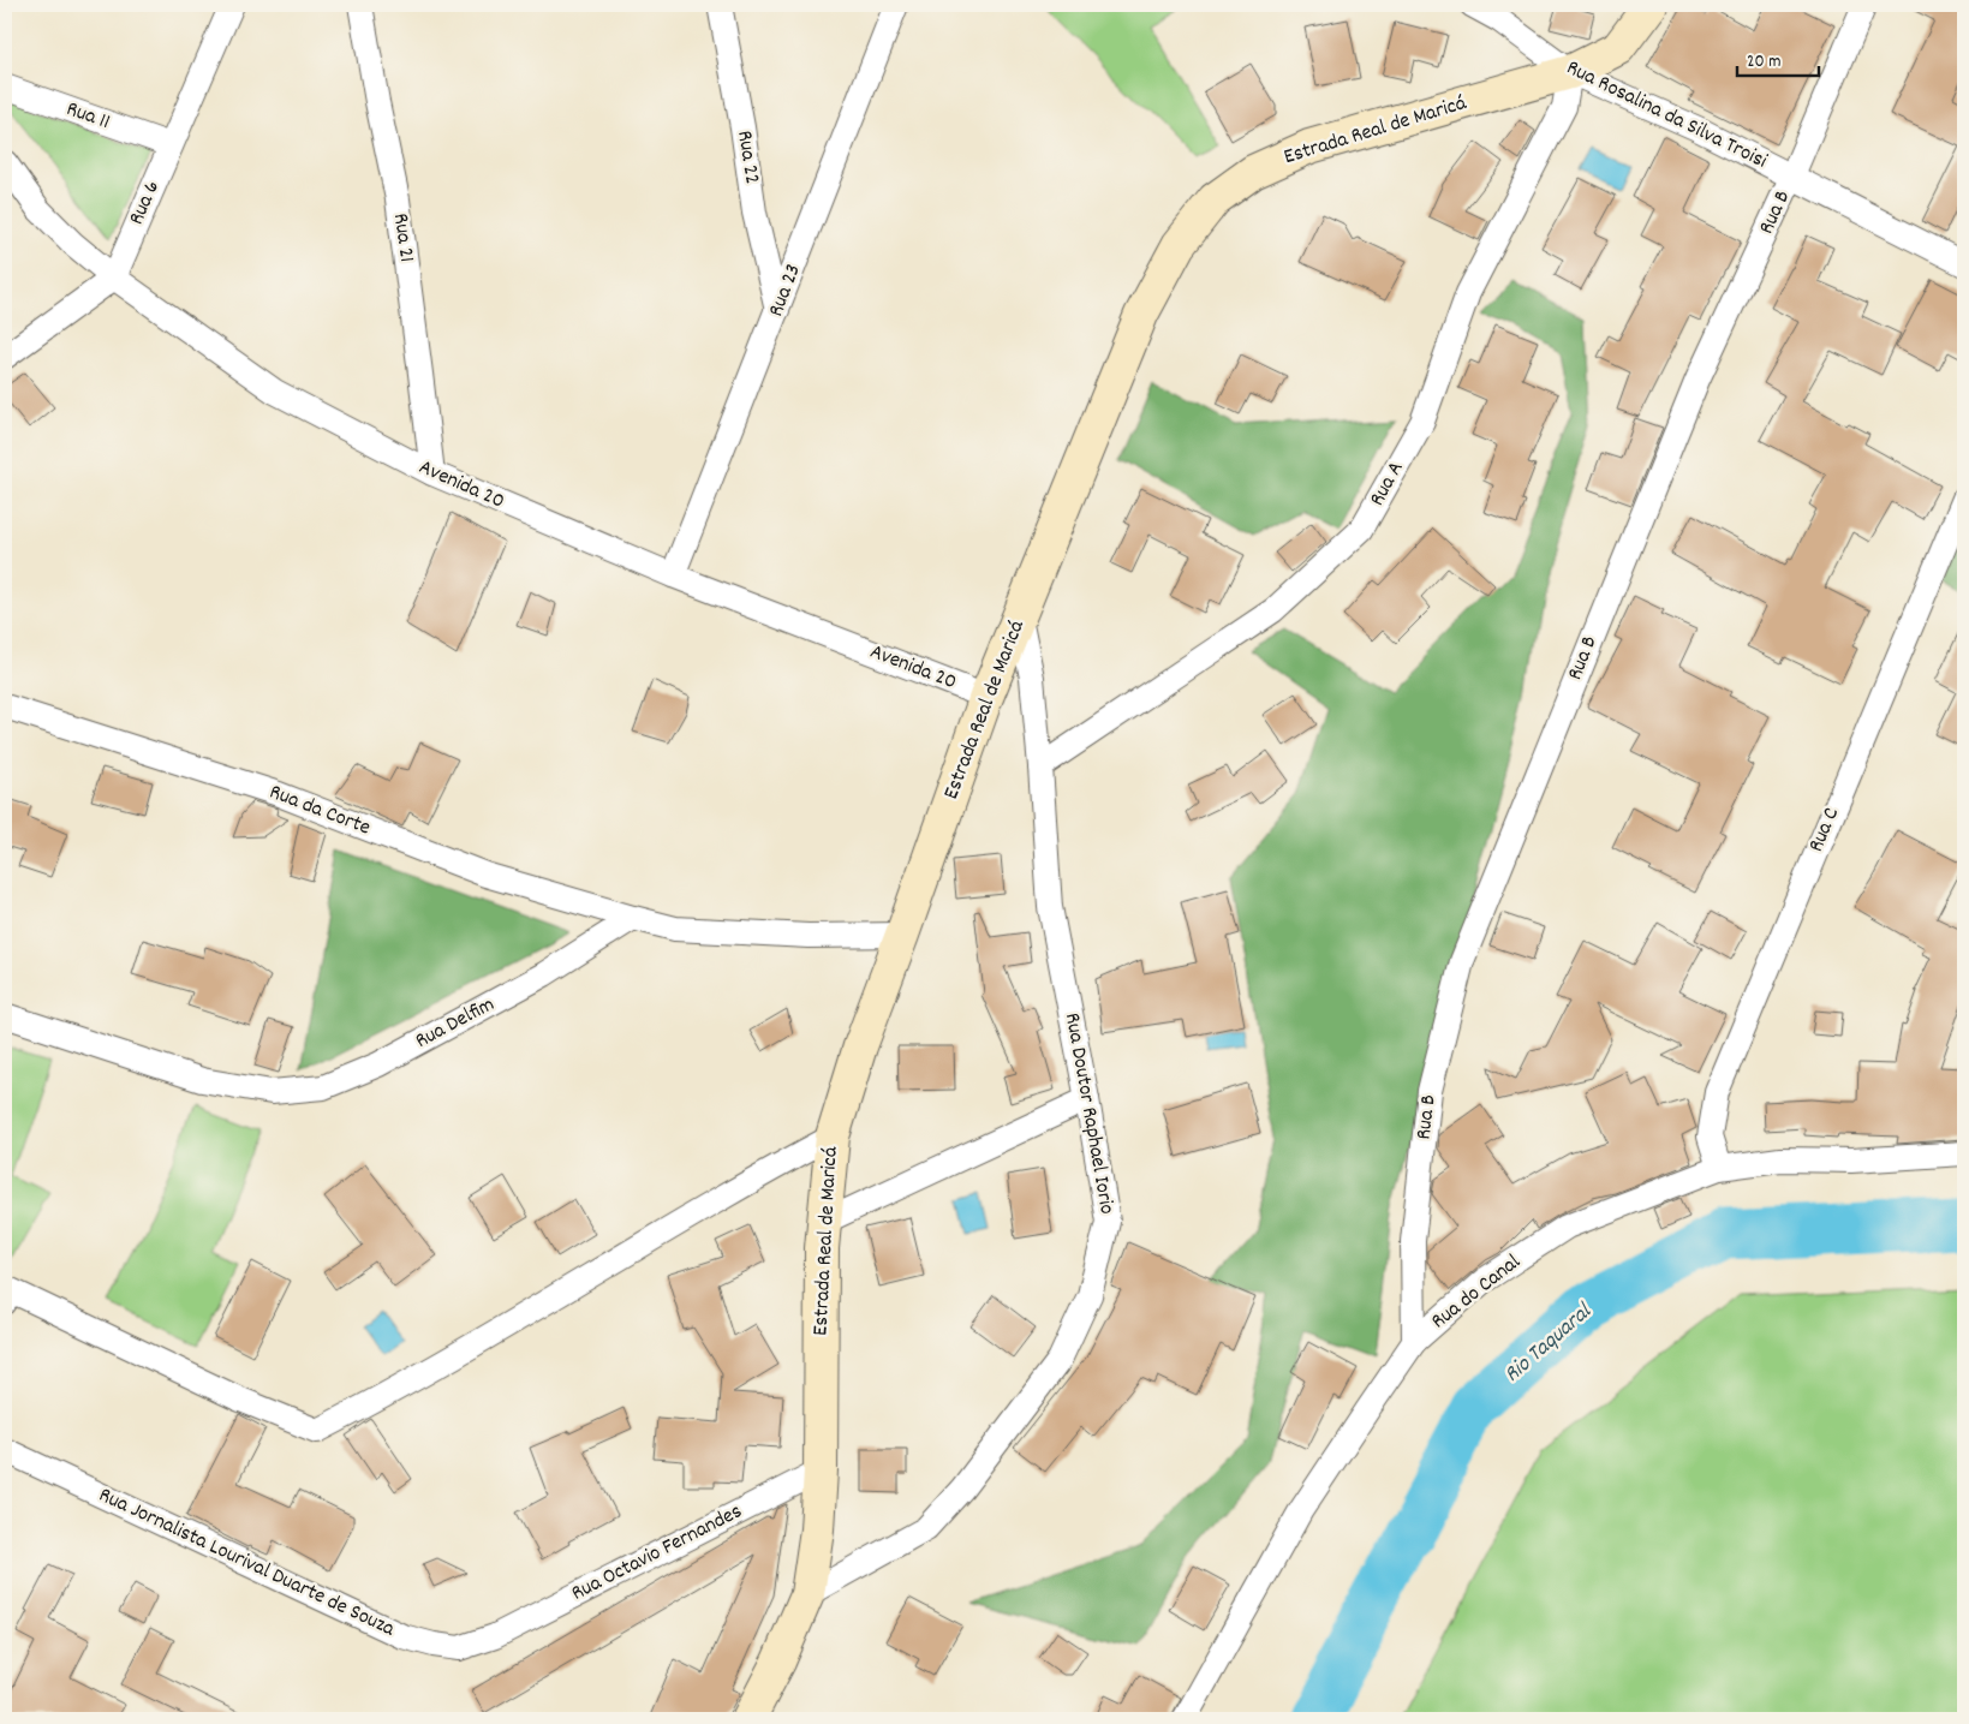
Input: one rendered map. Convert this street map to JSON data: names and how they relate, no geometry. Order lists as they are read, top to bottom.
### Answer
{
  "streets": {
    "main road": ["Estrada Real de Maricá"],
    "street": [
      "Rua Rosalina da Silva Troisi",
      "Rua 11",
      "Rua 22",
      "Rua 6",
      "Rua B",
      "Rua 21",
      "Rua 23",
      "Rua A",
      "Avenida 20",
      "Rua da Corte",
      "Rua C",
      "Rua Delfim",
      "Rua Doutor Raphael Iorio",
      "Rua do Canal",
      "Rua Octavio Fernandes",
      "Rua Jornalista Lourival Duarte de Souza"
    ]
  },
  "crossings": [
    ["Rua Rosalina da Silva Troisi", "Estrada Real de Maricá"],
    ["Rua Rosalina da Silva Troisi", "Rua B"],
    ["Rua Rosalina da Silva Troisi", "Rua A"],
    ["Rua 11", "Rua 6"],
    ["Estrada Real de Maricá", "Rua A"],
    ["Estrada Real de Maricá", "Avenida 20"],
    ["Estrada Real de Maricá", "Rua Doutor Raphael Iorio"],
    ["Estrada Real de Maricá", "Rua Octavio Fernandes"],
    ["Rua 22", "Rua 23"],
    ["Rua 6", "Avenida 20"],
    ["Rua B", "Rua do Canal"],
    ["Rua 21", "Avenida 20"],
    ["Rua 23", "Avenida 20"],
    ["Rua A", "Rua Doutor Raphael Iorio"],
    ["Rua da Corte", "Rua Delfim"],
    ["Rua C", "Rua do Canal"],
    ["Rua Octavio Fernandes", "Rua Jornalista Lourival Duarte de Souza"]
  ],
  "water": ["Rio Taquaral"],
  "scale_bar": "20 m"
}
